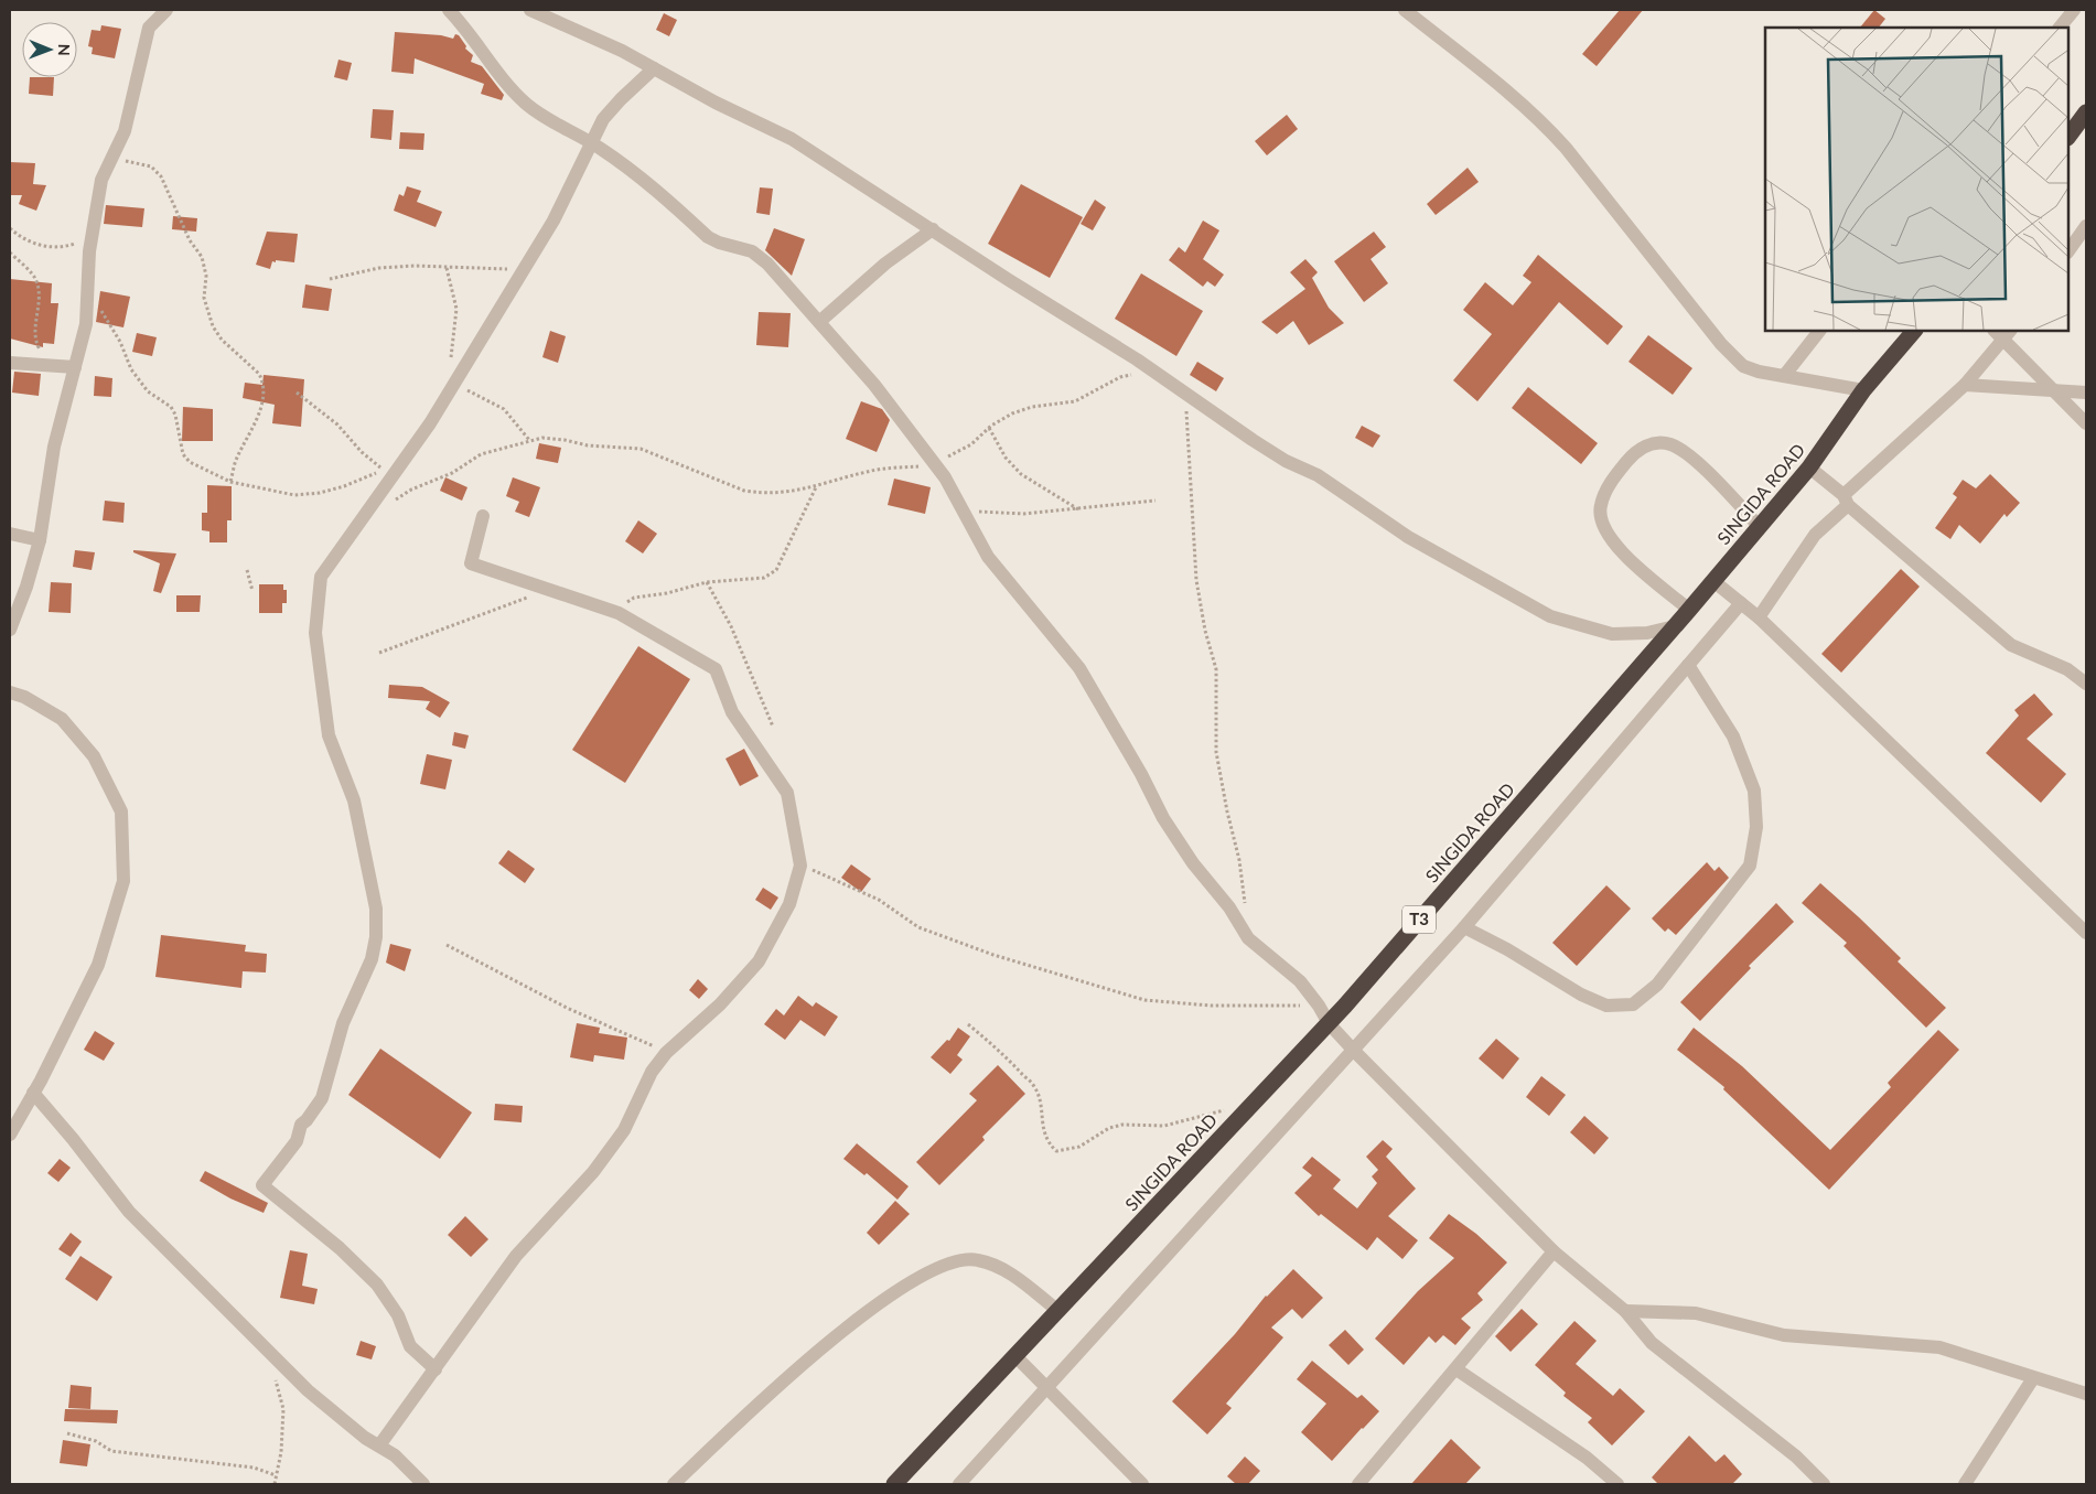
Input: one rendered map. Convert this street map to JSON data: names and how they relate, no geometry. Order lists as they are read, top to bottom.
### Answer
{
  "streets": {
    "highway": ["SINGIDA ROAD", "T3"]
  },
  "north": "right"
}
